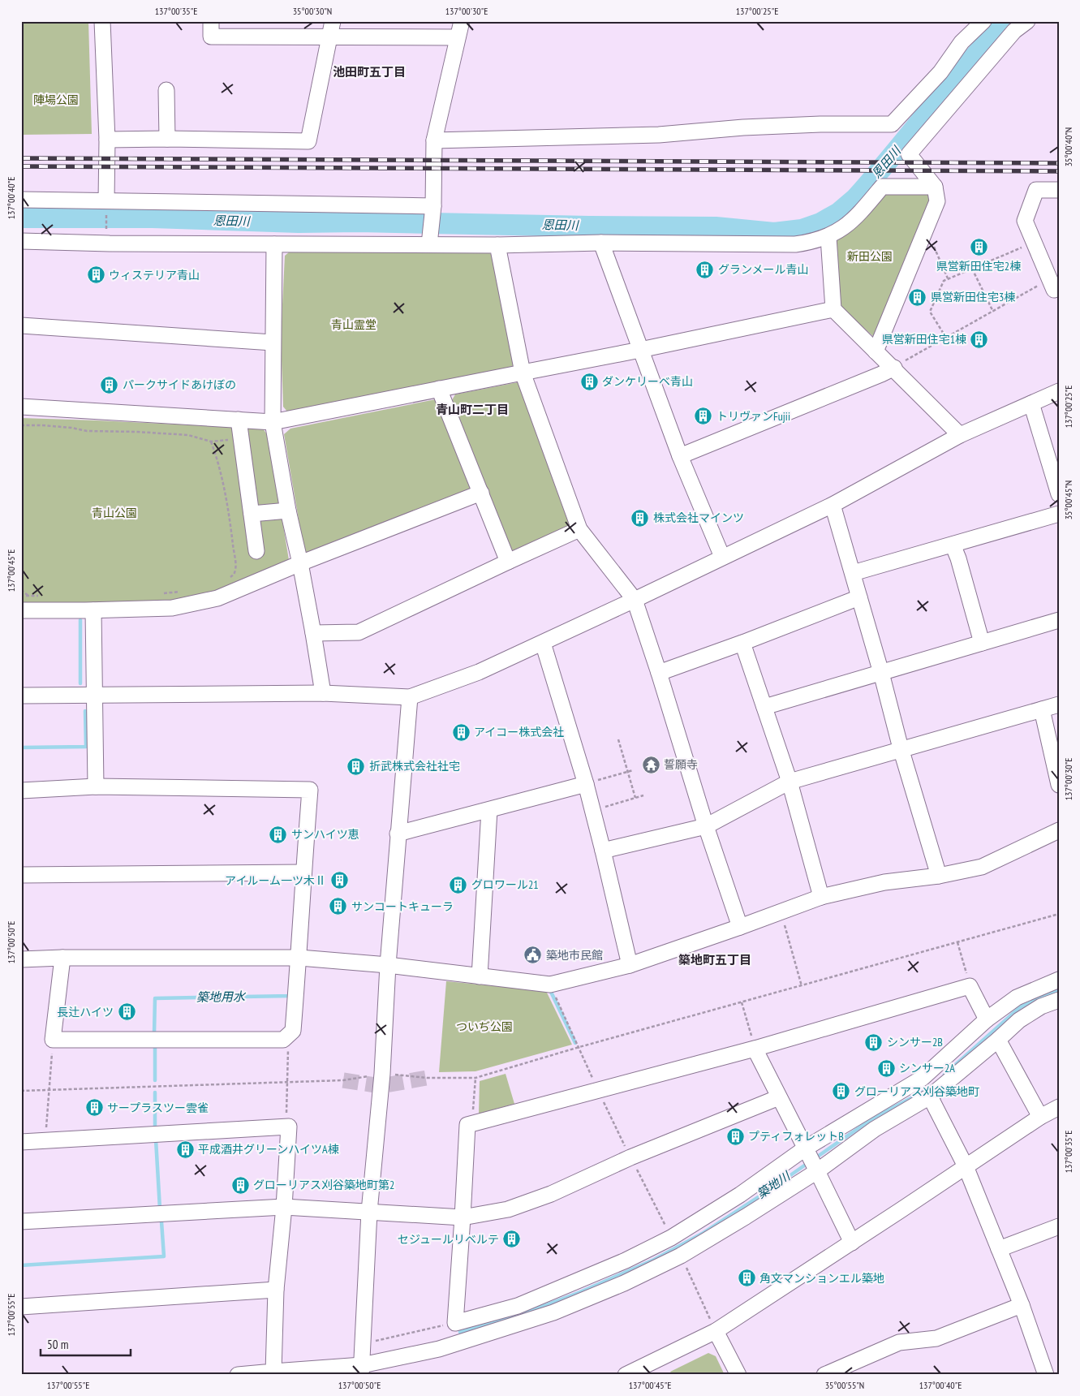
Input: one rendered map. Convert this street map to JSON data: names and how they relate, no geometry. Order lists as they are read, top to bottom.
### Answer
{
  "districts": ["池田町五丁目", "青山町二丁目", "築地町五丁目"],
  "water": ["恩田川", "築地用水", "築地川"],
  "parks": [
    "陣場公園",
    "新田公園",
    "青山霊堂",
    "青山公園",
    "ついぢ公園"
  ],
  "places": {
    "building": [
      "県営新田住宅2棟",
      "グランメール青山",
      "ウィステリア青山",
      "県営新田住宅3棟",
      "県営新田住宅1棟",
      "ダンケリーベ青山",
      "パークサイドあけぼの",
      "トリヴァンFujii",
      "株式会社マインツ",
      "アイコー株式会社",
      "折武株式会社社宅",
      "サンハイツ恵",
      "アイルーム一ツ木Ⅱ",
      "グロワール21",
      "サンコートキューラ",
      "長辻ハイツ",
      "シンサー2B",
      "シンサー2A",
      "グローリアス刈谷築地町",
      "サープラスツー雲雀",
      "プティフォレットB",
      "平成酒井グリーンハイツA棟",
      "グローリアス刈谷築地町第2",
      "セジュールリベルテ",
      "角文マンションエル築地"
    ],
    "temple": ["誓願寺"],
    "public building": ["築地市民館"]
  },
  "scale_bar": "50 m",
  "coordinates": [
    "137°00'35\"E",
    "35°00'30\"N",
    "137°00'30\"E",
    "137°00'25\"E",
    "35°00'40\"N",
    "137°00'40\"E",
    "35°00'45\"N",
    "137°00'45\"E",
    "137°00'50\"E",
    "137°00'55\"E",
    "35°00'55\"N"
  ]
}
